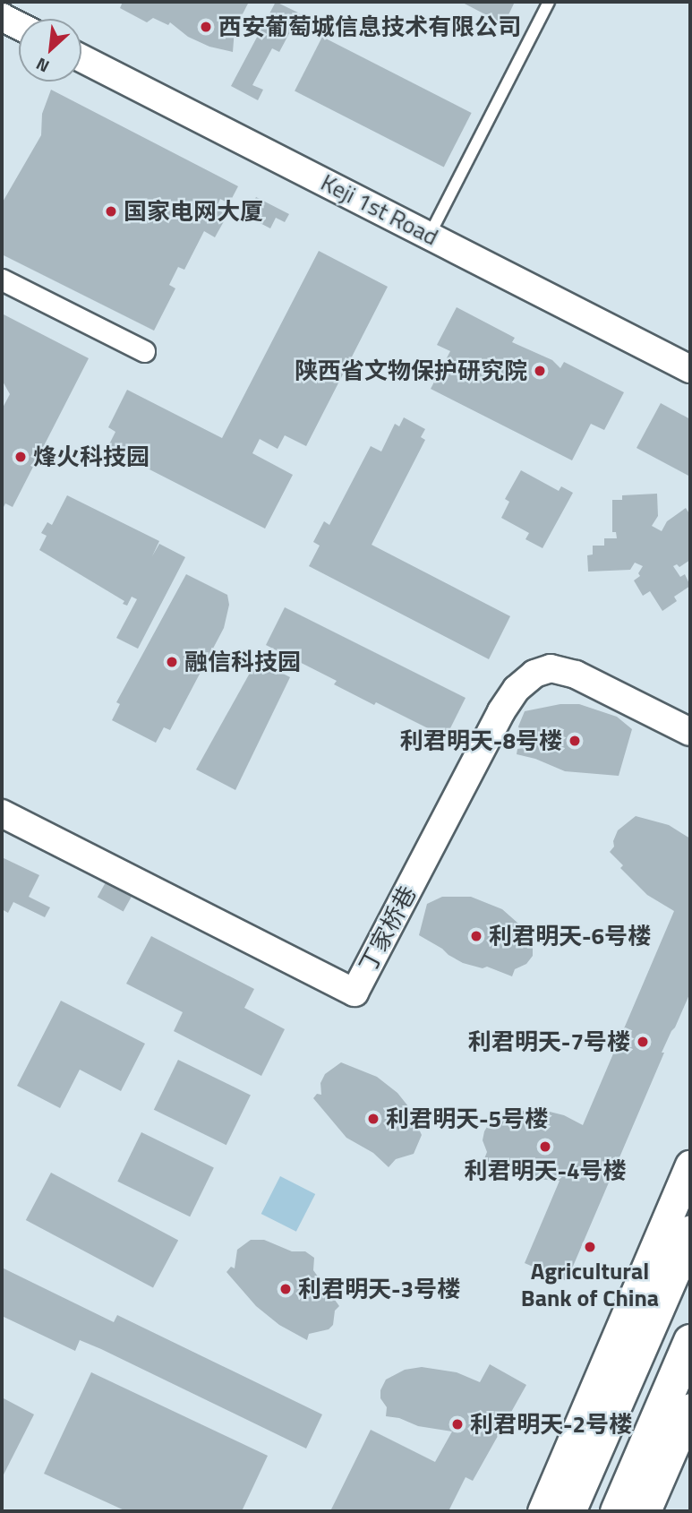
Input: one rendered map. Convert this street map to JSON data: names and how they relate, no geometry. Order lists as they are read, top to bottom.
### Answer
{
  "streets": {
    "street": ["Keji 1st Road", "丁家桥巷"]
  },
  "places": [
    "西安葡萄城信息技术有限公司",
    "国家电网大厦",
    "陕西省文物保护研究院",
    "烽火科技园",
    "融信科技园",
    "利君明天-8号楼",
    "利君明天-6号楼",
    "利君明天-7号楼",
    "利君明天-5号楼",
    "利君明天-4号楼",
    "Agricultural Bank of China",
    "利君明天-3号楼",
    "利君明天-2号楼"
  ],
  "north": "bottom left"
}
